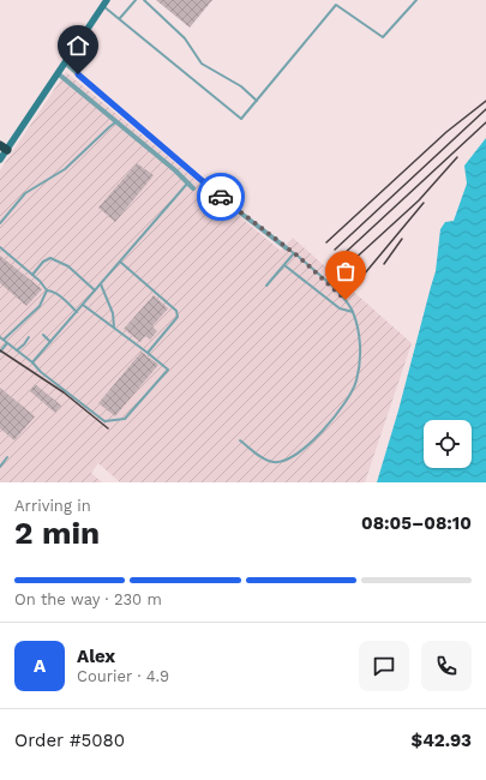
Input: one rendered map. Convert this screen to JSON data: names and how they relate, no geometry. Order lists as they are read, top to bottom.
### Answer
{
  "page": {
    "heading": ["2 min", "Arriving in", "08:05–08:10"],
    "panel": [
      "Alex",
      "Courier · 4.9",
      "Order #5080",
      "$42.93"
    ],
    "bar": "On the way · 230 m",
    "round": "A"
  }
}
